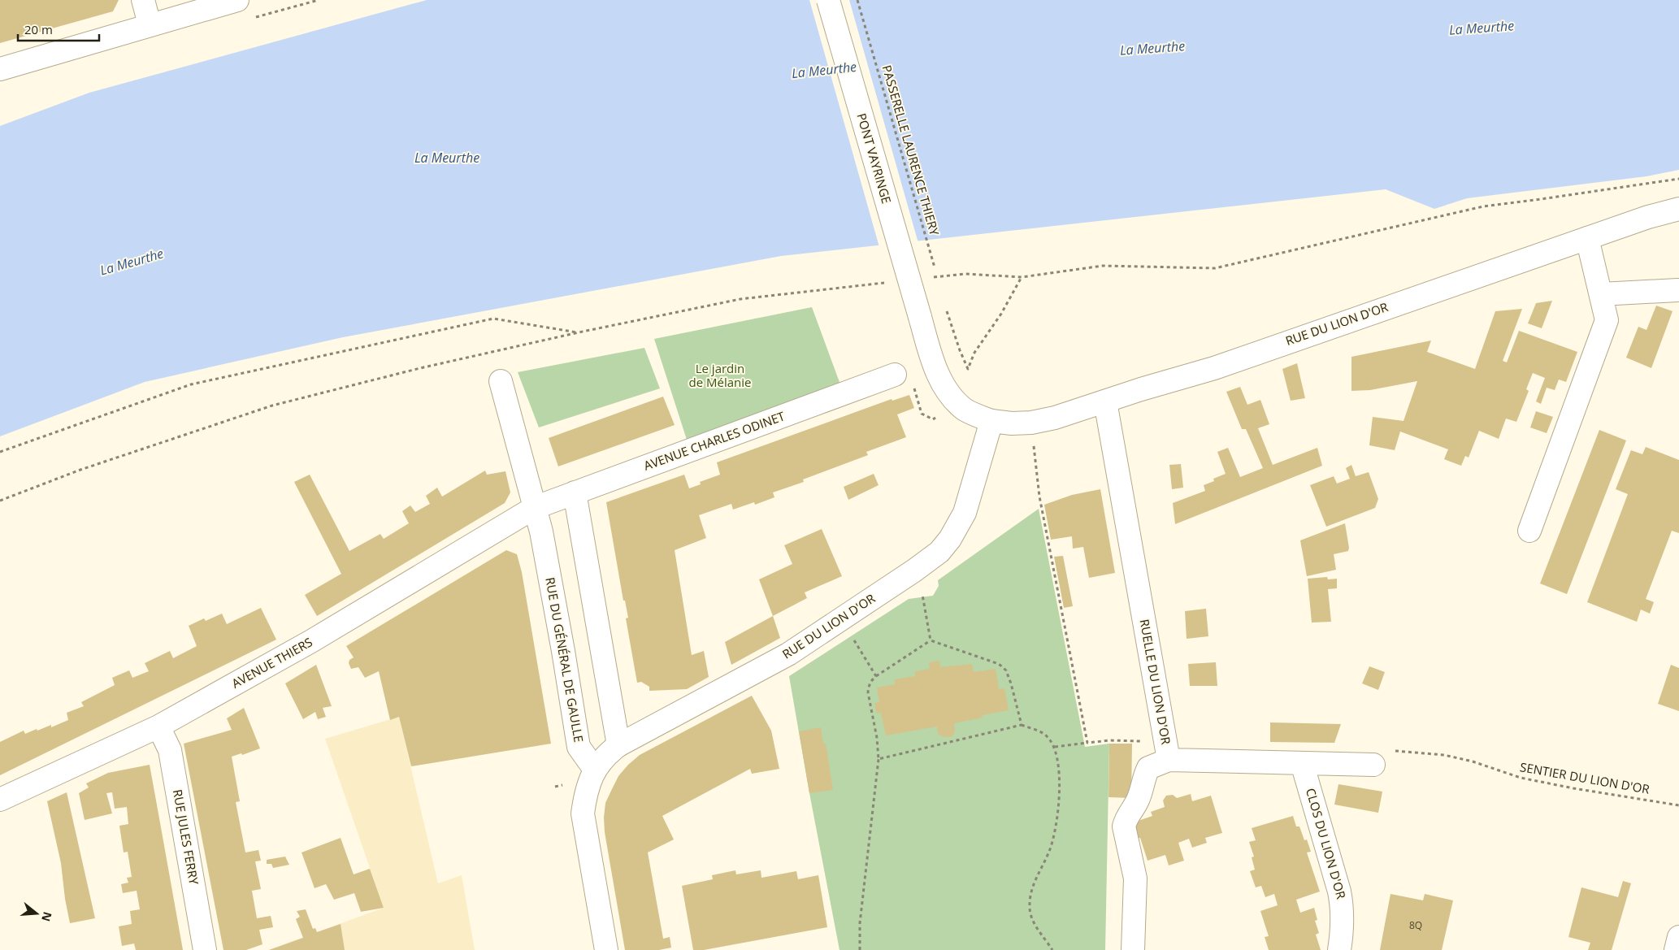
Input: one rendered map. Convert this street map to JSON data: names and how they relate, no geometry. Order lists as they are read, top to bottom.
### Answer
{
  "streets": {
    "street": [
      "PONT VAYRINGE",
      "RUE DU LION D'OR",
      "AVENUE CHARLES ODINET",
      "RUE DU GÉNÉRAL DE GAULLE",
      "AVENUE THIERS",
      "RUELLE DU LION D'OR",
      "RUE JULES FERRY",
      "CLOS DU LION D'OR"
    ],
    "path": ["PASSERELLE LAURENCE THIERY", "SENTIER DU LION D'OR"]
  },
  "crossings": [
    ["PONT VAYRINGE", "RUE DU LION D'OR"],
    ["RUE DU LION D'OR", "RUE DU GÉNÉRAL DE GAULLE"],
    ["RUE DU LION D'OR", "RUELLE DU LION D'OR"],
    ["AVENUE CHARLES ODINET", "RUE DU GÉNÉRAL DE GAULLE"],
    ["AVENUE CHARLES ODINET", "AVENUE THIERS"],
    ["RUE DU GÉNÉRAL DE GAULLE", "AVENUE THIERS"],
    ["AVENUE THIERS", "RUE JULES FERRY"],
    ["RUELLE DU LION D'OR", "SENTIER DU LION D'OR"],
    ["RUELLE DU LION D'OR", "CLOS DU LION D'OR"]
  ],
  "water": ["La Meurthe"],
  "parks": ["Le jardin de Mélanie"],
  "house_numbers": ["8Q"],
  "scale_bar": "20 m",
  "north": "right"
}
